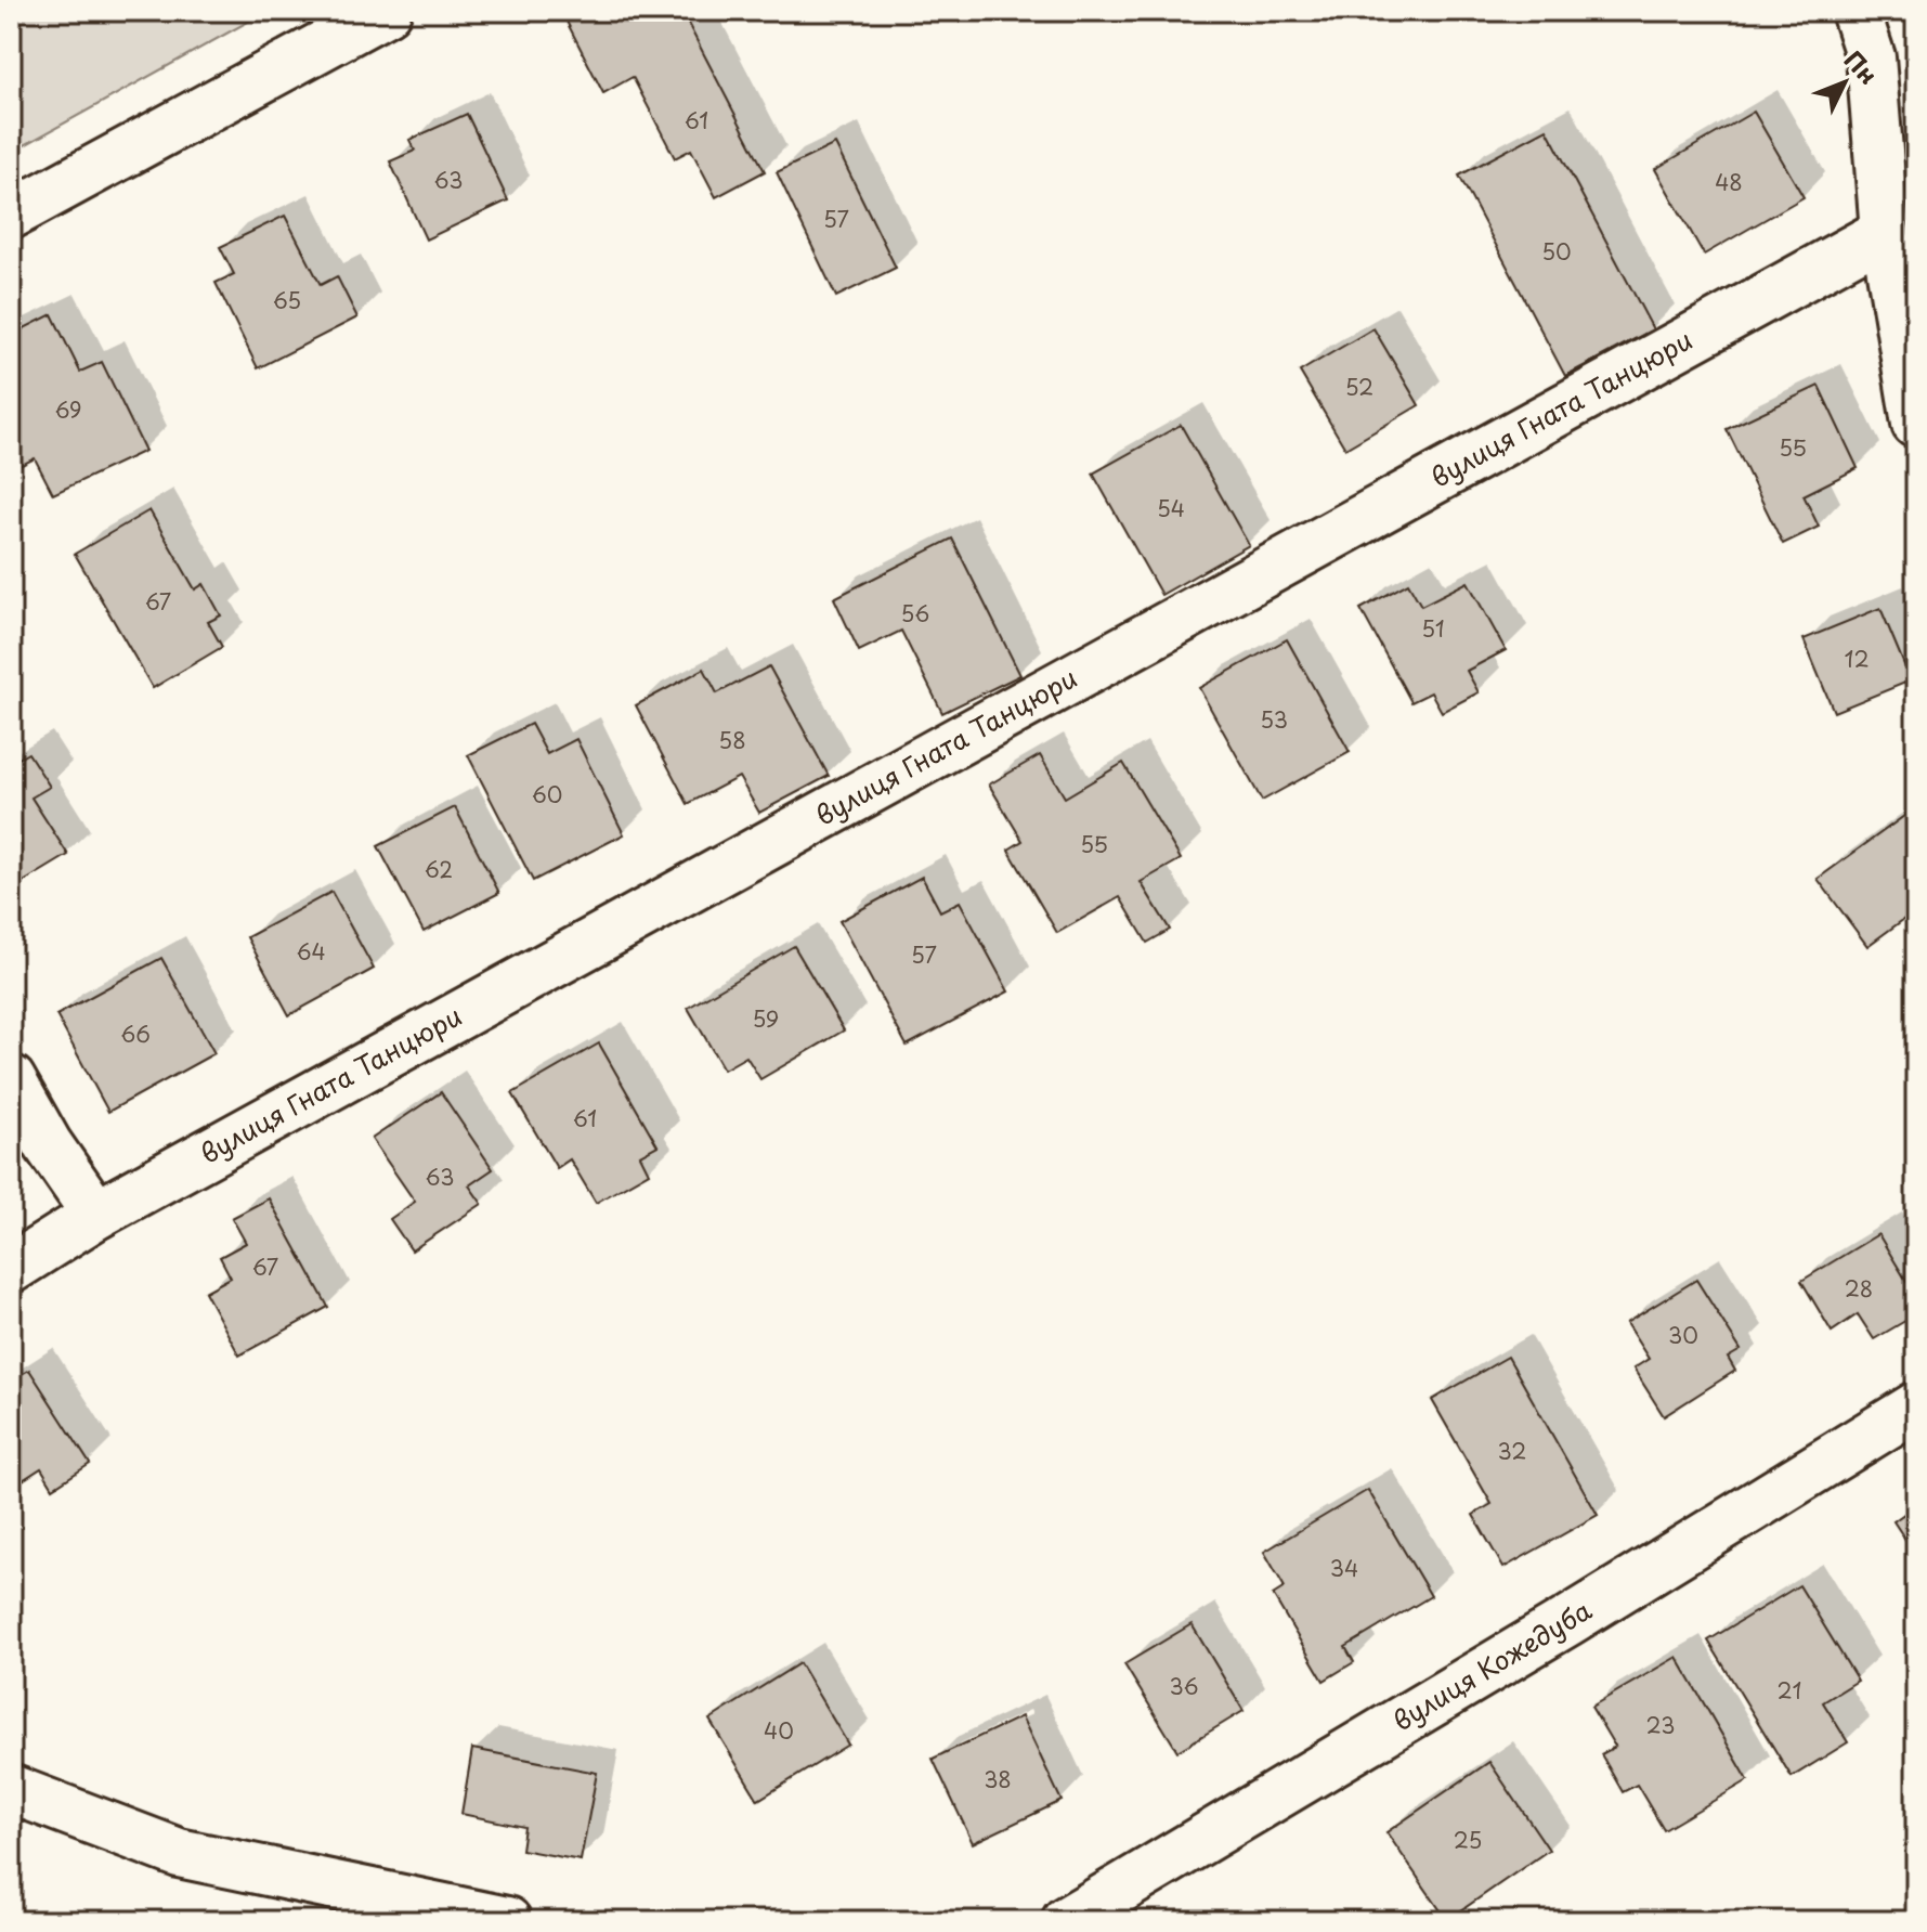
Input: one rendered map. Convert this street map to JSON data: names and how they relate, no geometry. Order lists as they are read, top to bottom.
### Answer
{
  "streets": {
    "street": ["вулиця Гната Танцюри", "вулиця Кожедуба"]
  },
  "house_numbers": [
    "61",
    "63",
    "48",
    "57",
    "50",
    "65",
    "52",
    "69",
    "55",
    "54",
    "67",
    "56",
    "51",
    "12",
    "53",
    "58",
    "60",
    "55",
    "62",
    "64",
    "57",
    "59",
    "66",
    "61",
    "63",
    "67",
    "28",
    "30",
    "32",
    "34",
    "36",
    "21",
    "23",
    "40",
    "38",
    "25"
  ],
  "north": "top right"
}
